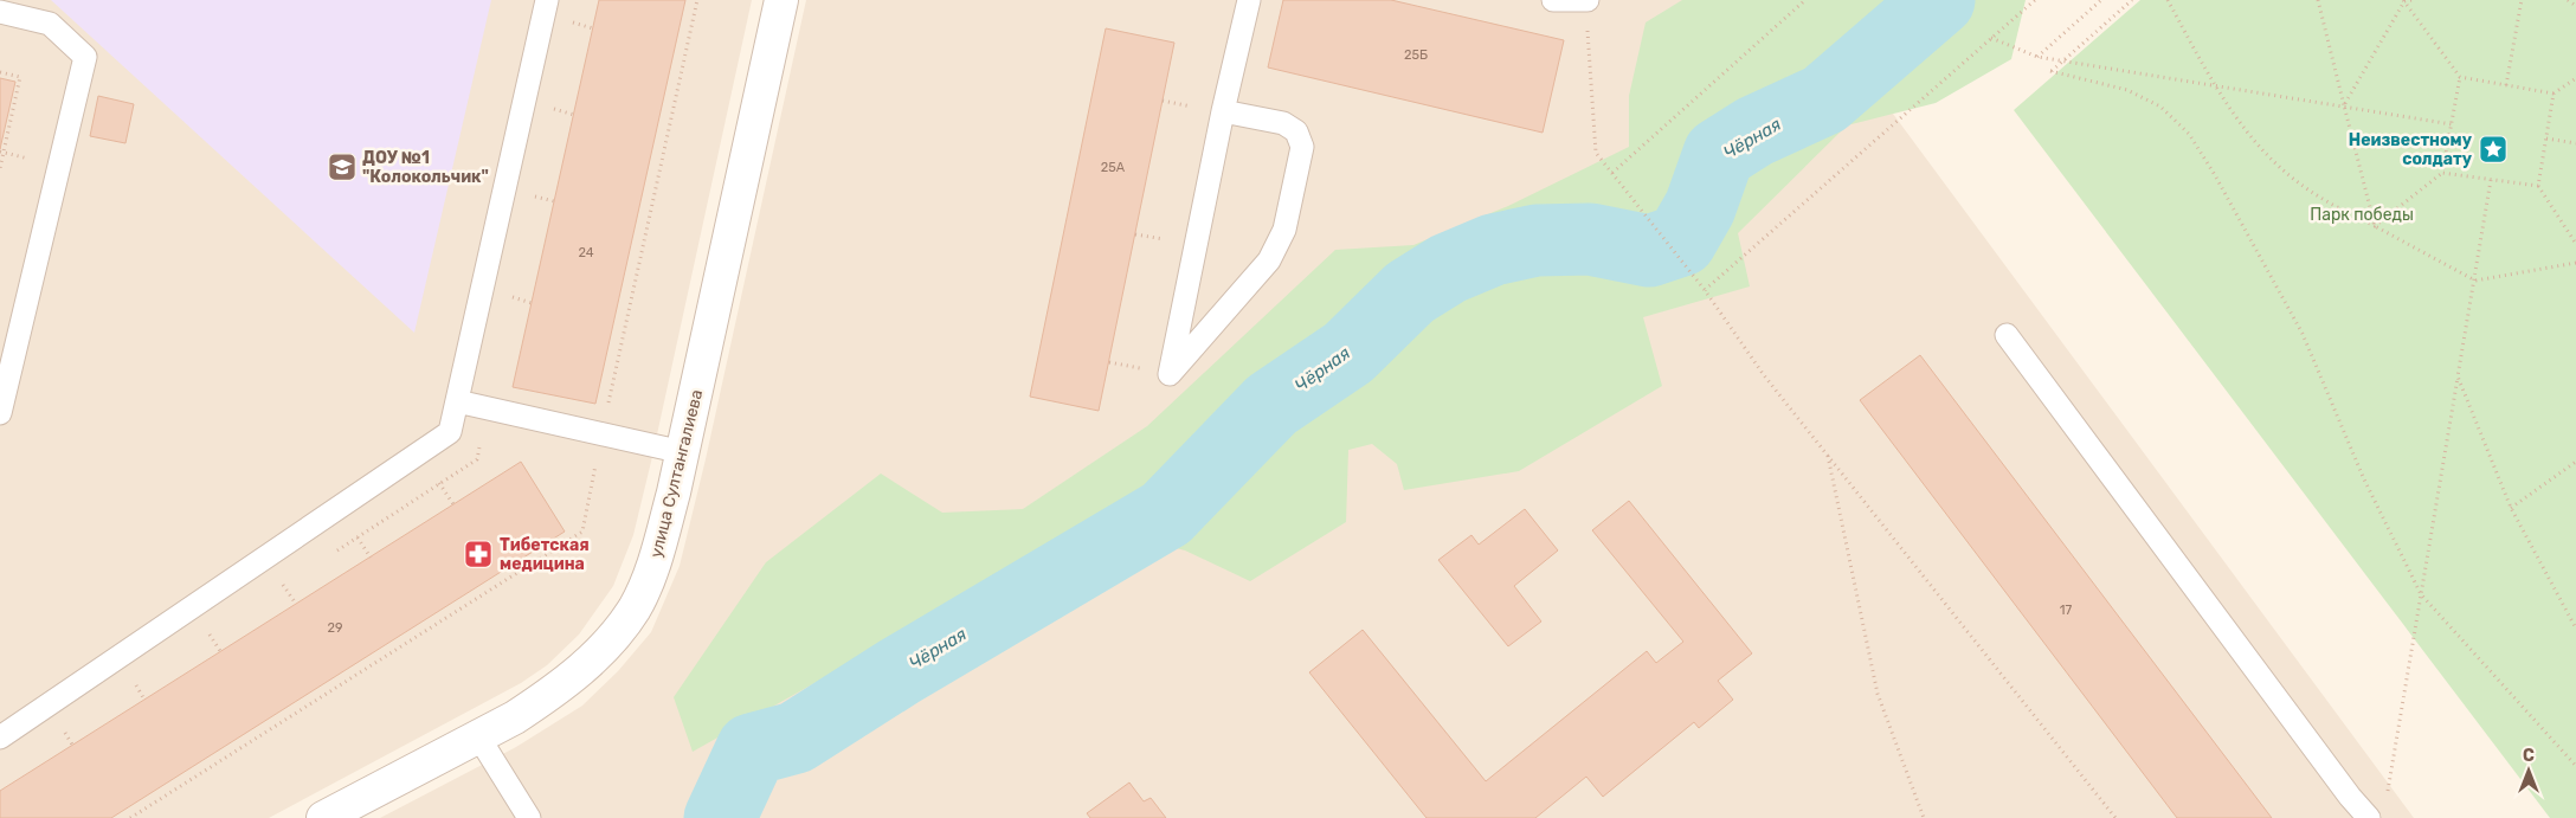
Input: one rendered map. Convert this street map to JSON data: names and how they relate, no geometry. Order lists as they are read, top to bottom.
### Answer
{
  "streets": {
    "street": ["улица Султангалиева"]
  },
  "water": ["Чёрная"],
  "parks": ["Парк победы"],
  "places": {
    "place": ["Неизвестному солдату"],
    "school or university": ["ДОУ №1 \"Колокольчик\""],
    "pharmacy": ["Тибетская медицина"]
  },
  "house_numbers": [
    "25Б",
    "25А",
    "24",
    "17",
    "29"
  ],
  "north": "top"
}
